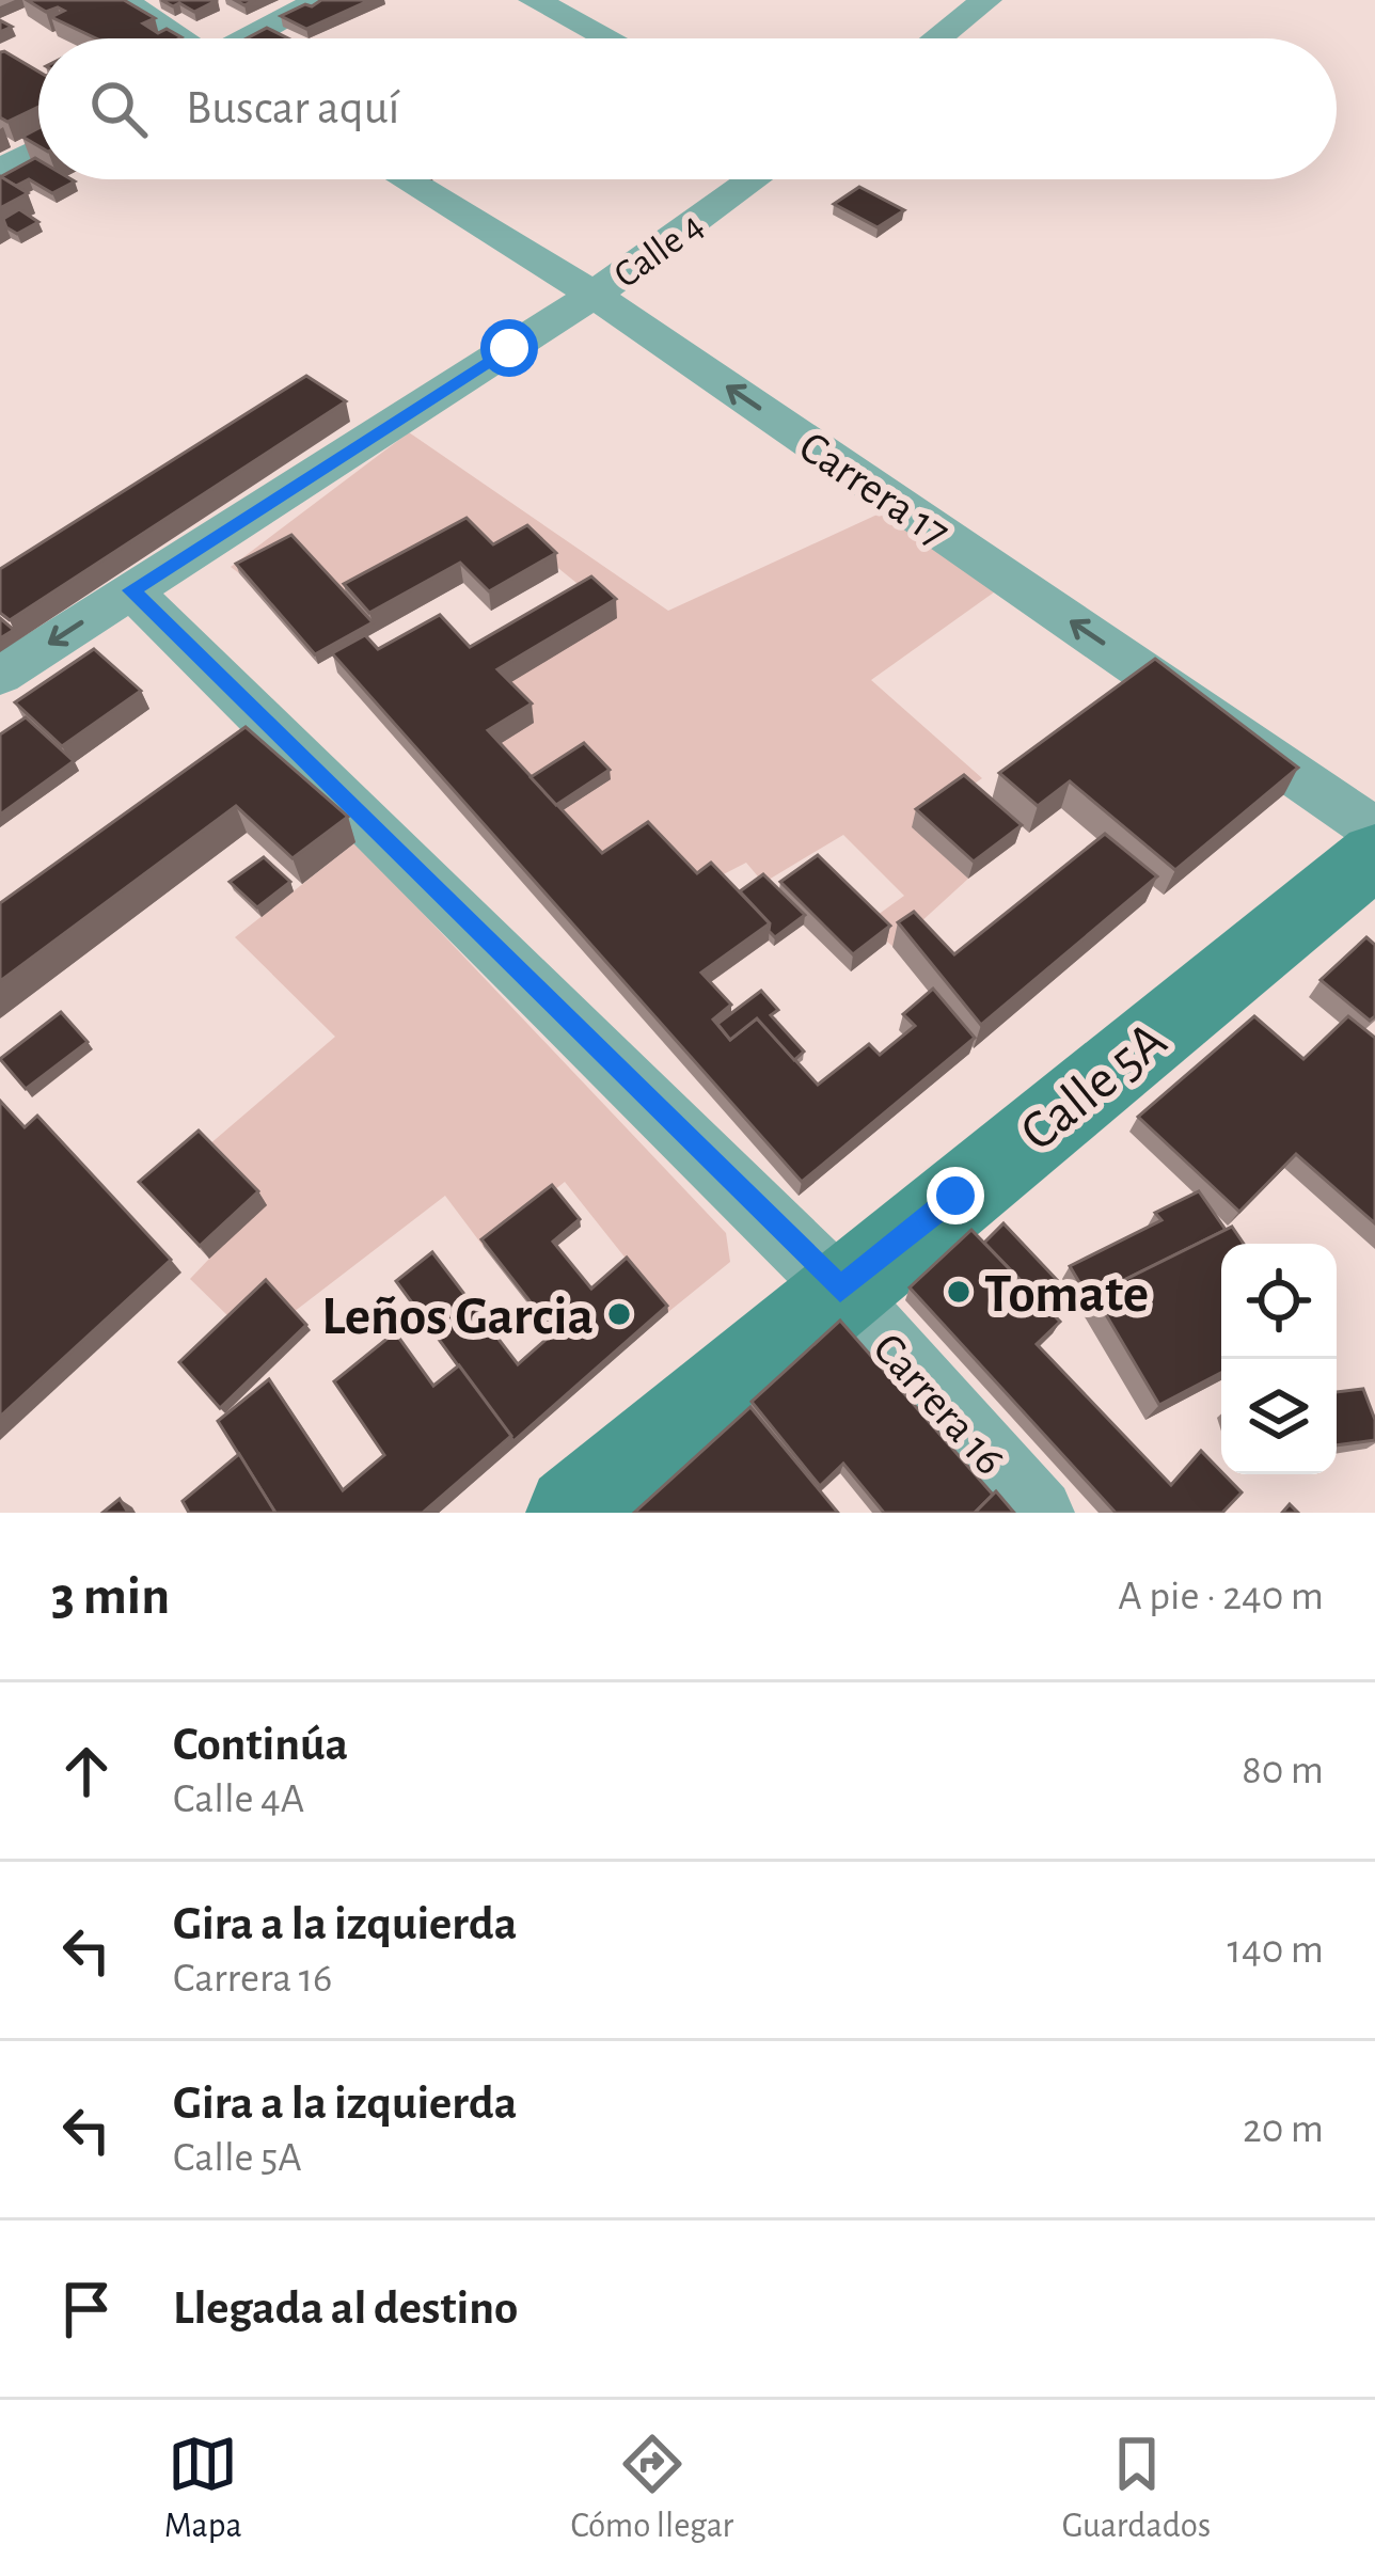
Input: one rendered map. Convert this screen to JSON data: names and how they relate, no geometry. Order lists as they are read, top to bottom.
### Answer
{
  "streets": {
    "main road": ["Calle 5A"],
    "street": ["Calle 4", "Carrera 17", "Carrera 16"]
  },
  "crossings": [
    ["Calle 4", "Carrera 17"],
    ["Calle 4", "Carrera 16"],
    ["Calle 5A", "Carrera 16"]
  ],
  "one_way": ["Carrera 17"],
  "places": ["Tomate", "Leños Garcia"],
  "page": {
    "search": "Buscar aquí",
    "heading": ["3 min", "A pie · 240 m"],
    "list": [
      ["Continúa", "Calle 4A", "80 m"],
      ["Gira a la izquierda", "Carrera 16", "140 m"],
      ["Gira a la izquierda", "Calle 5A", "20 m"],
      "Llegada al destino"
    ],
    "nav": ["Mapa", "Cómo llegar", "Guardados"]
  }
}
